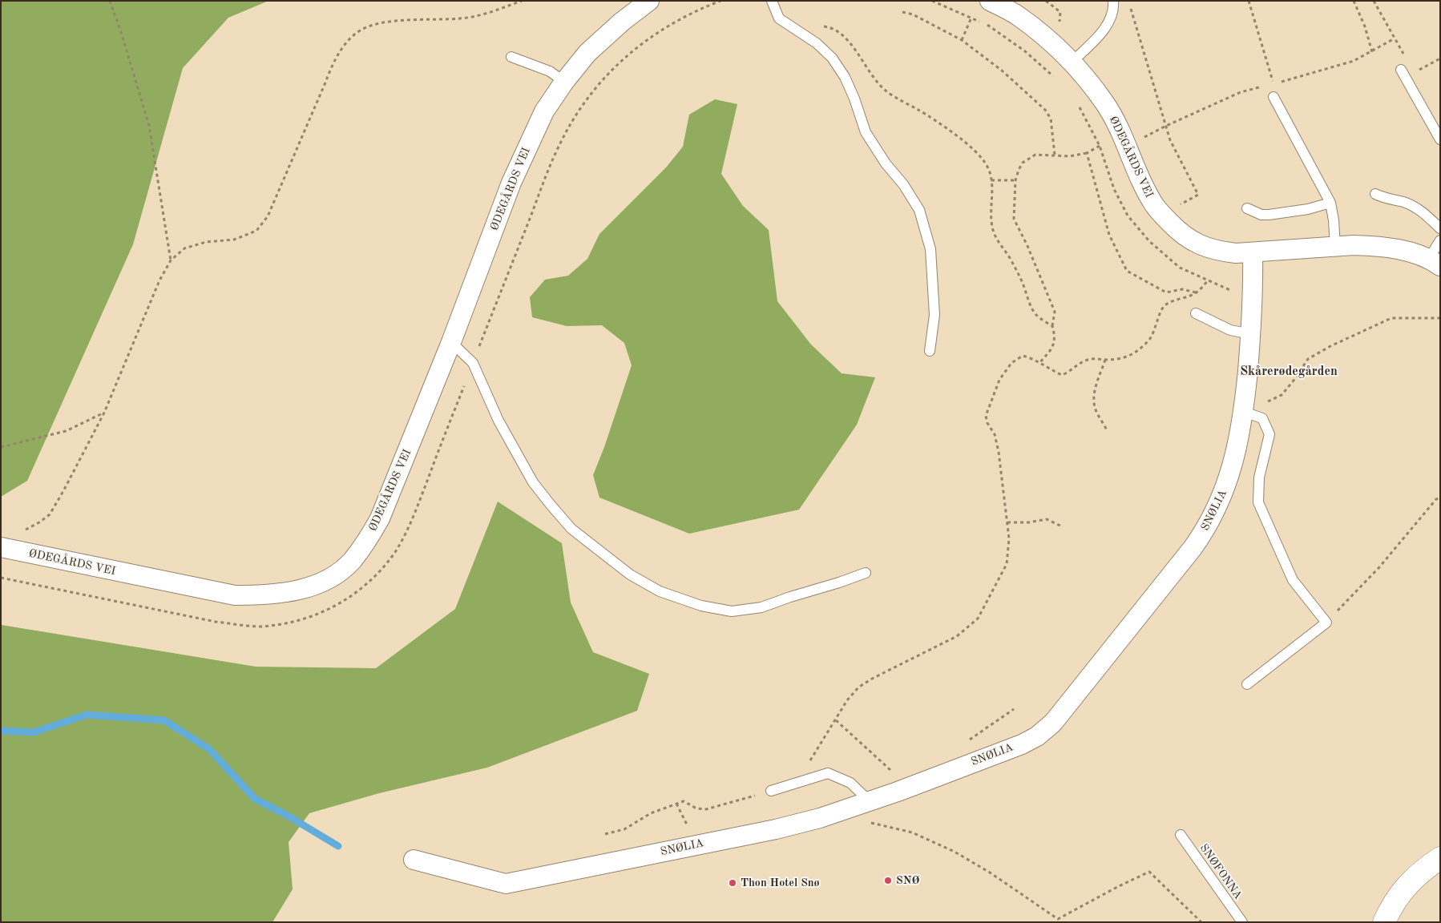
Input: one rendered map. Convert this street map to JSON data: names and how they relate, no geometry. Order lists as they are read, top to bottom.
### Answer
{
  "streets": {
    "street": ["ØDEGÅRDS VEI", "SNØLIA"],
    "lane": ["SNØFONNA"]
  },
  "crossings": [
    ["ØDEGÅRDS VEI", "SNØLIA"]
  ],
  "districts": ["Skårerødegården"],
  "places": ["SNØ", "Thon Hotel Snø"]
}
